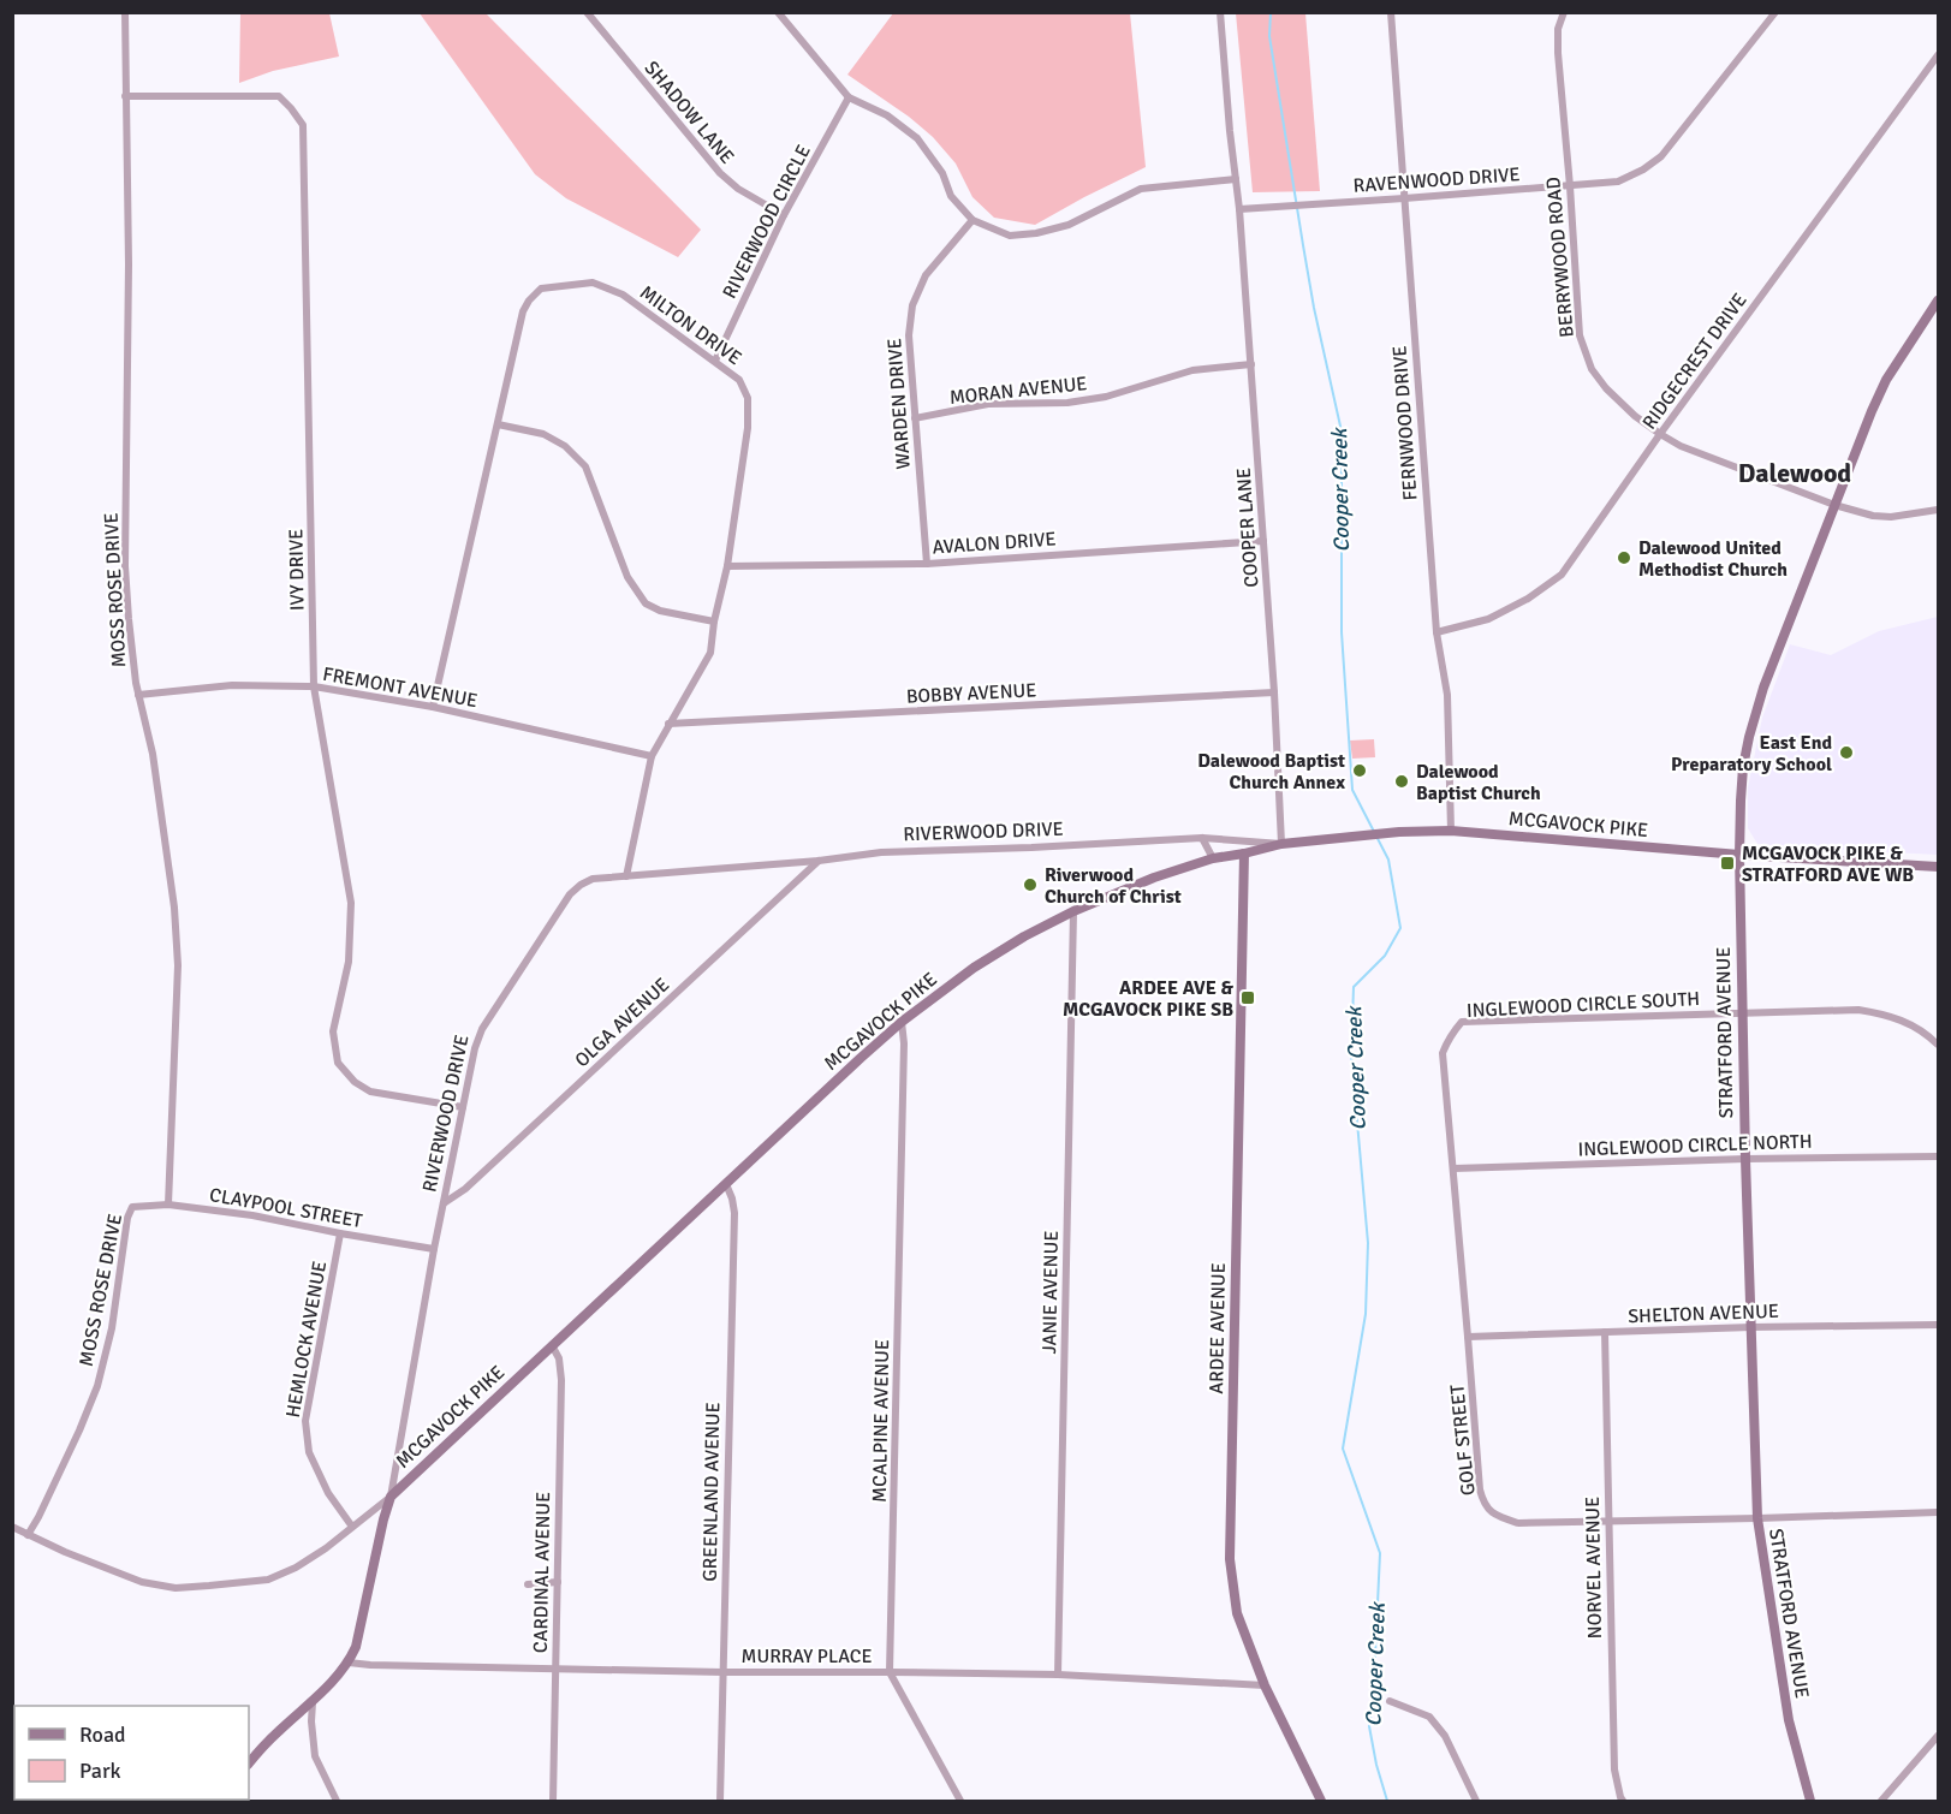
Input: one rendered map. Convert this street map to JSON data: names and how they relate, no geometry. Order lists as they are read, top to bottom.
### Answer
{
  "streets": {
    "street": [
      "SHADOW LANE",
      "RAVENWOOD DRIVE",
      "RIVERWOOD CIRCLE",
      "BERRYWOOD ROAD",
      "MILTON DRIVE",
      "RIDGECREST DRIVE",
      "MORAN AVENUE",
      "WARDEN DRIVE",
      "FERNWOOD DRIVE",
      "COOPER LANE",
      "AVALON DRIVE",
      "IVY DRIVE",
      "MOSS ROSE DRIVE",
      "FREMONT AVENUE",
      "BOBBY AVENUE",
      "MCGAVOCK PIKE",
      "RIVERWOOD DRIVE",
      "INGLEWOOD CIRCLE SOUTH",
      "OLGA AVENUE",
      "STRATFORD AVENUE",
      "INGLEWOOD CIRCLE NORTH",
      "CLAYPOOL STREET",
      "JANIE AVENUE",
      "SHELTON AVENUE",
      "ARDEE AVENUE",
      "HEMLOCK AVENUE",
      "MCALPINE AVENUE",
      "GOLF STREET",
      "GREENLAND AVENUE",
      "NORVEL AVENUE",
      "CARDINAL AVENUE",
      "MURRAY PLACE"
    ]
  },
  "crossings": [
    ["SHADOW LANE", "RIVERWOOD CIRCLE"],
    ["RAVENWOOD DRIVE", "BERRYWOOD ROAD"],
    ["RAVENWOOD DRIVE", "FERNWOOD DRIVE"],
    ["RAVENWOOD DRIVE", "COOPER LANE"],
    ["RIVERWOOD CIRCLE", "MILTON DRIVE"],
    ["BERRYWOOD ROAD", "RIDGECREST DRIVE"],
    ["BERRYWOOD ROAD", "STRATFORD AVENUE"],
    ["MILTON DRIVE", "AVALON DRIVE"],
    ["MILTON DRIVE", "FREMONT AVENUE"],
    ["MILTON DRIVE", "BOBBY AVENUE"],
    ["MILTON DRIVE", "RIVERWOOD DRIVE"],
    ["RIDGECREST DRIVE", "FERNWOOD DRIVE"],
    ["MORAN AVENUE", "WARDEN DRIVE"],
    ["MORAN AVENUE", "COOPER LANE"],
    ["WARDEN DRIVE", "AVALON DRIVE"],
    ["FERNWOOD DRIVE", "MCGAVOCK PIKE"],
    ["COOPER LANE", "AVALON DRIVE"],
    ["COOPER LANE", "BOBBY AVENUE"],
    ["COOPER LANE", "MCGAVOCK PIKE"],
    ["COOPER LANE", "RIVERWOOD DRIVE"],
    ["IVY DRIVE", "MOSS ROSE DRIVE"],
    ["IVY DRIVE", "FREMONT AVENUE"],
    ["IVY DRIVE", "RIVERWOOD DRIVE"],
    ["MOSS ROSE DRIVE", "FREMONT AVENUE"],
    ["MOSS ROSE DRIVE", "MCGAVOCK PIKE"],
    ["MOSS ROSE DRIVE", "CLAYPOOL STREET"],
    ["MCGAVOCK PIKE", "RIVERWOOD DRIVE"],
    ["MCGAVOCK PIKE", "STRATFORD AVENUE"],
    ["MCGAVOCK PIKE", "JANIE AVENUE"],
    ["MCGAVOCK PIKE", "ARDEE AVENUE"],
    ["MCGAVOCK PIKE", "HEMLOCK AVENUE"],
    ["MCGAVOCK PIKE", "MCALPINE AVENUE"],
    ["MCGAVOCK PIKE", "GREENLAND AVENUE"],
    ["MCGAVOCK PIKE", "CARDINAL AVENUE"],
    ["RIVERWOOD DRIVE", "OLGA AVENUE"],
    ["RIVERWOOD DRIVE", "CLAYPOOL STREET"],
    ["RIVERWOOD DRIVE", "ARDEE AVENUE"],
    ["RIVERWOOD DRIVE", "MURRAY PLACE"],
    ["INGLEWOOD CIRCLE SOUTH", "STRATFORD AVENUE"],
    ["INGLEWOOD CIRCLE SOUTH", "GOLF STREET"],
    ["STRATFORD AVENUE", "INGLEWOOD CIRCLE NORTH"],
    ["STRATFORD AVENUE", "SHELTON AVENUE"],
    ["STRATFORD AVENUE", "GOLF STREET"],
    ["INGLEWOOD CIRCLE NORTH", "GOLF STREET"],
    ["CLAYPOOL STREET", "HEMLOCK AVENUE"],
    ["JANIE AVENUE", "MURRAY PLACE"],
    ["SHELTON AVENUE", "GOLF STREET"],
    ["SHELTON AVENUE", "NORVEL AVENUE"],
    ["ARDEE AVENUE", "MURRAY PLACE"],
    ["MCALPINE AVENUE", "MURRAY PLACE"],
    ["GOLF STREET", "NORVEL AVENUE"],
    ["GREENLAND AVENUE", "MURRAY PLACE"],
    ["CARDINAL AVENUE", "MURRAY PLACE"]
  ],
  "districts": ["Dalewood"],
  "water": ["Cooper Creek"],
  "places": {
    "other": [
      "Dalewood United Methodist Church",
      "East End Preparatory School",
      "Dalewood Baptist Church Annex",
      "Dalewood Baptist Church",
      "Riverwood Church of Christ"
    ],
    "transit": ["MCGAVOCK PIKE & STRATFORD AVE WB", "ARDEE AVE & MCGAVOCK PIKE SB"]
  },
  "legend": ["Road", "Park"]
}
